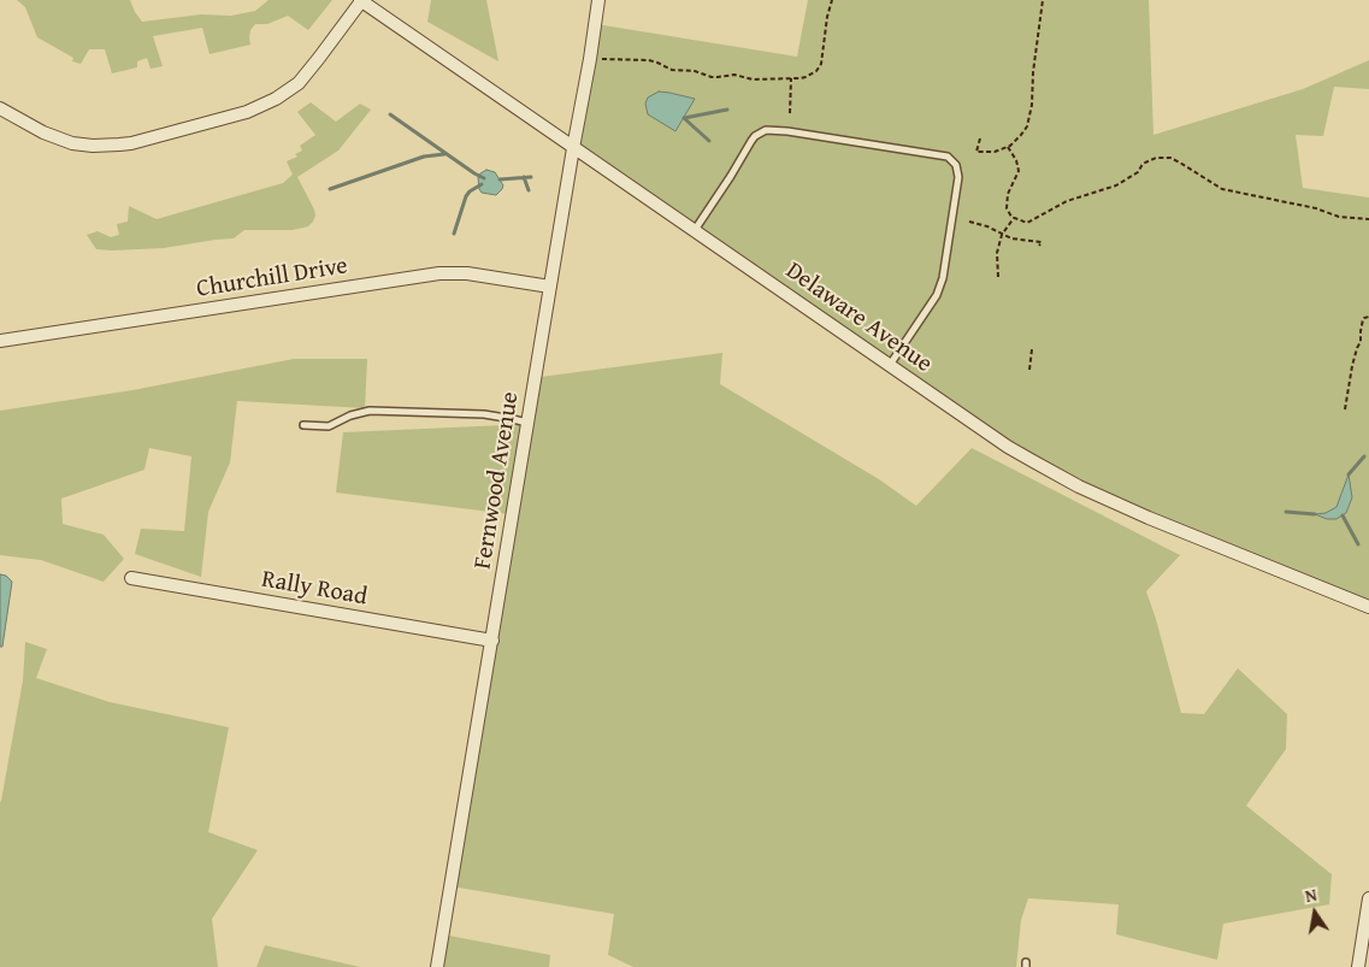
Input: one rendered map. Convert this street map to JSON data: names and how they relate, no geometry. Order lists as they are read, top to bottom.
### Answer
{
  "streets": {
    "street": [
      "Churchill Drive",
      "Delaware Avenue",
      "Fernwood Avenue",
      "Rally Road"
    ]
  },
  "crossings": [
    ["Churchill Drive", "Fernwood Avenue"],
    ["Delaware Avenue", "Fernwood Avenue"],
    ["Fernwood Avenue", "Rally Road"]
  ],
  "north": "top"
}
